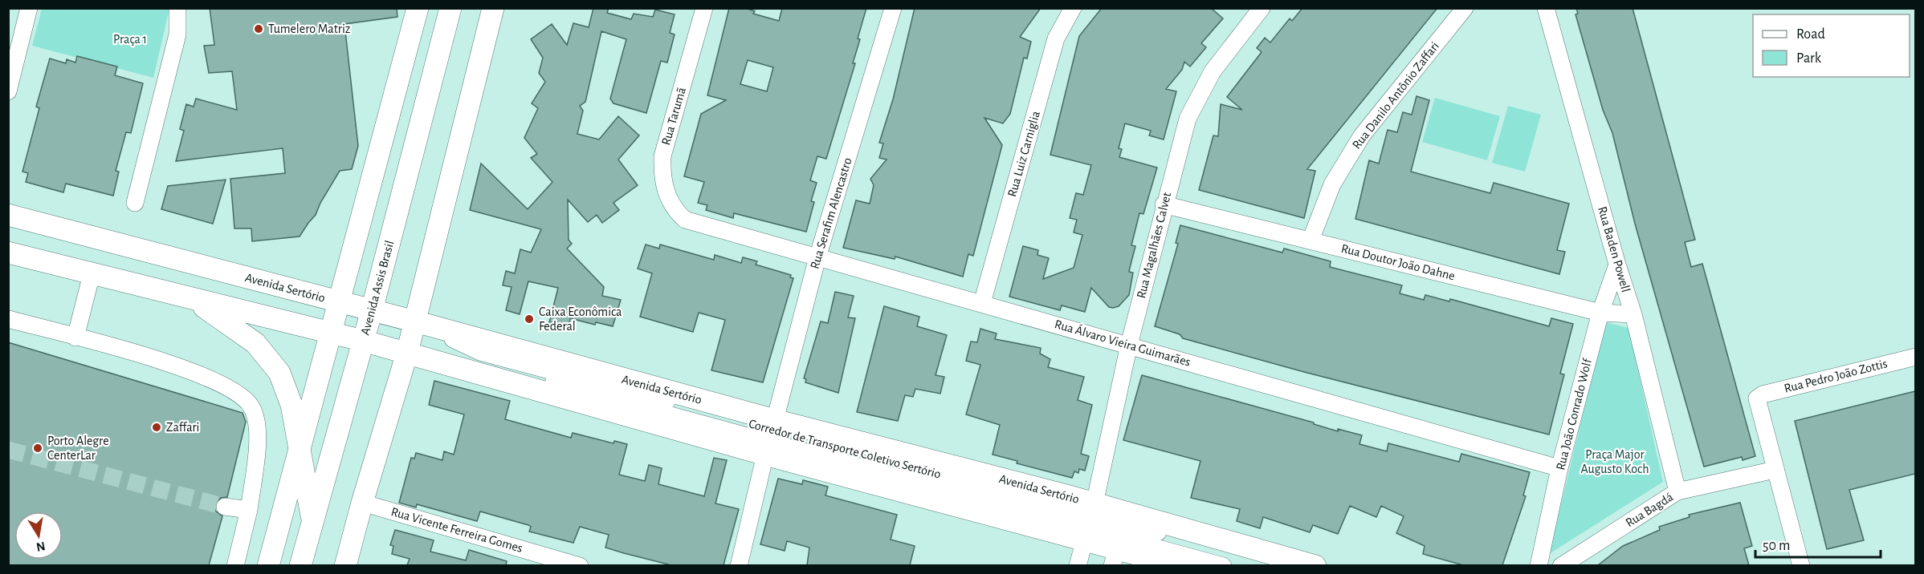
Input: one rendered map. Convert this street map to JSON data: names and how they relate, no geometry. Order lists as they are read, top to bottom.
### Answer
{
  "streets": {
    "main road": ["Avenida Sertório", "Avenida Assis Brasil"],
    "street": [
      "Rua Danilo Antônio Zaffari",
      "Rua Tarumã",
      "Rua Luiz Carniglia",
      "Rua Serafim Alencastro",
      "Rua Magalhães Calvet",
      "Rua Baden Powell",
      "Rua Doutor João Dahne",
      "Rua Álvaro Vieira Guimarães",
      "Rua Pedro João Zottis",
      "Rua João Conrado Wolf",
      "Corredor de Transporte Coletivo Sertório",
      "Rua Bagdá",
      "Rua Vicente Ferreira Gomes"
    ]
  },
  "crossings": [
    ["Rua Danilo Antônio Zaffari", "Rua Doutor João Dahne"],
    ["Rua Tarumã", "Rua Álvaro Vieira Guimarães"],
    ["Rua Luiz Carniglia", "Rua Álvaro Vieira Guimarães"],
    ["Rua Serafim Alencastro", "Avenida Sertório"],
    ["Rua Serafim Alencastro", "Rua Álvaro Vieira Guimarães"],
    ["Rua Magalhães Calvet", "Rua Doutor João Dahne"],
    ["Rua Magalhães Calvet", "Avenida Sertório"],
    ["Rua Magalhães Calvet", "Rua Álvaro Vieira Guimarães"],
    ["Rua Baden Powell", "Rua Doutor João Dahne"],
    ["Rua Baden Powell", "Rua João Conrado Wolf"],
    ["Rua Baden Powell", "Rua Bagdá"],
    ["Rua Doutor João Dahne", "Rua João Conrado Wolf"],
    ["Avenida Sertório", "Avenida Assis Brasil"],
    ["Avenida Sertório", "Corredor de Transporte Coletivo Sertório"],
    ["Rua Álvaro Vieira Guimarães", "Rua João Conrado Wolf"],
    ["Rua Pedro João Zottis", "Rua Bagdá"]
  ],
  "parks": ["Praça 1", "Praça Major Augusto Koch"],
  "places": [
    "Tumelero Matriz",
    "Caixa Econômica Federal",
    "Zaffari",
    "Porto Alegre CenterLar"
  ],
  "legend": ["Road", "Park"],
  "scale_bar": "50 m",
  "north": "bottom"
}
